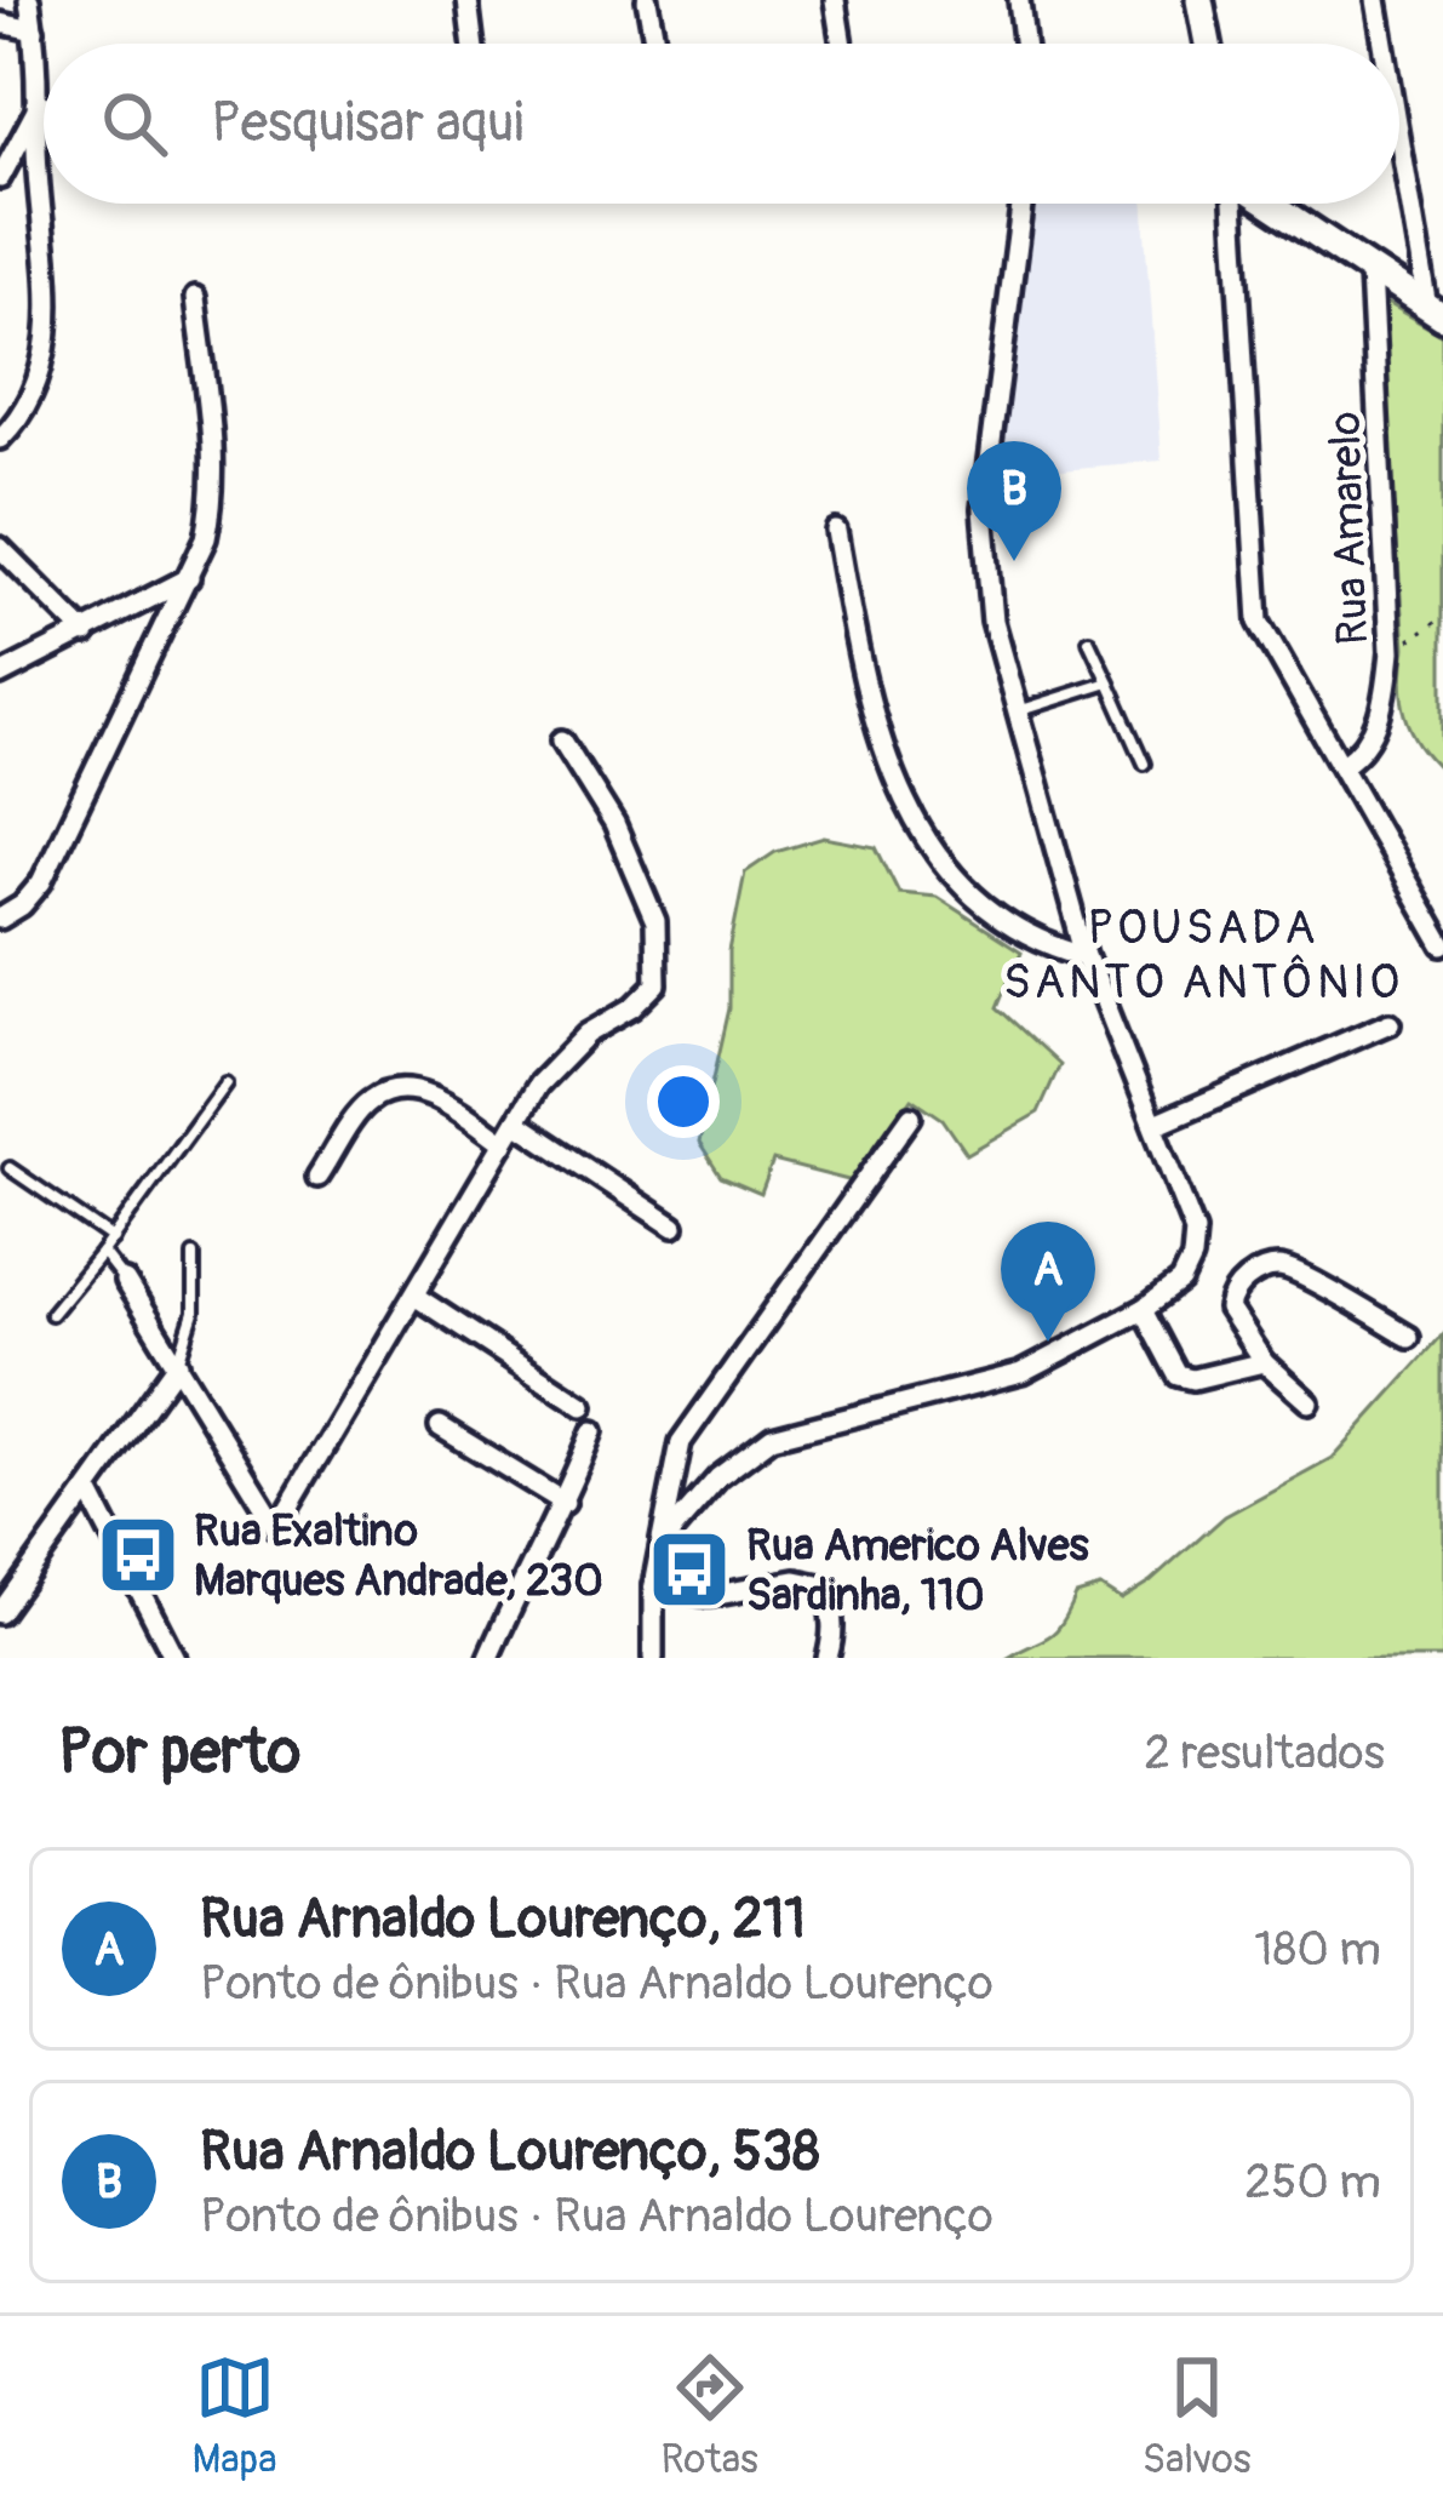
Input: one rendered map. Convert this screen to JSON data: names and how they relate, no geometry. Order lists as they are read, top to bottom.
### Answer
{
  "streets": {
    "street": ["Rua Amarelo"]
  },
  "districts": ["POUSADA SANTO ANTÔNIO"],
  "places": {
    "bus stop": ["Rua Exaltino Marques Andrade, 230", "Rua Americo Alves Sardinha, 110"]
  },
  "page": {
    "search": "Pesquisar aqui",
    "pins": ["B", "A"],
    "heading": ["Por perto", "2 resultados"],
    "list": [
      {
        "mark": "A",
        "name": "Rua Arnaldo Lourenço, 211",
        "note": "Ponto de ônibus · Rua Arnaldo Lourenço",
        "value": "180 m"
      },
      {
        "mark": "B",
        "name": "Rua Arnaldo Lourenço, 538",
        "note": "Ponto de ônibus · Rua Arnaldo Lourenço",
        "value": "250 m"
      }
    ],
    "nav": ["Mapa", "Rotas", "Salvos"]
  }
}
